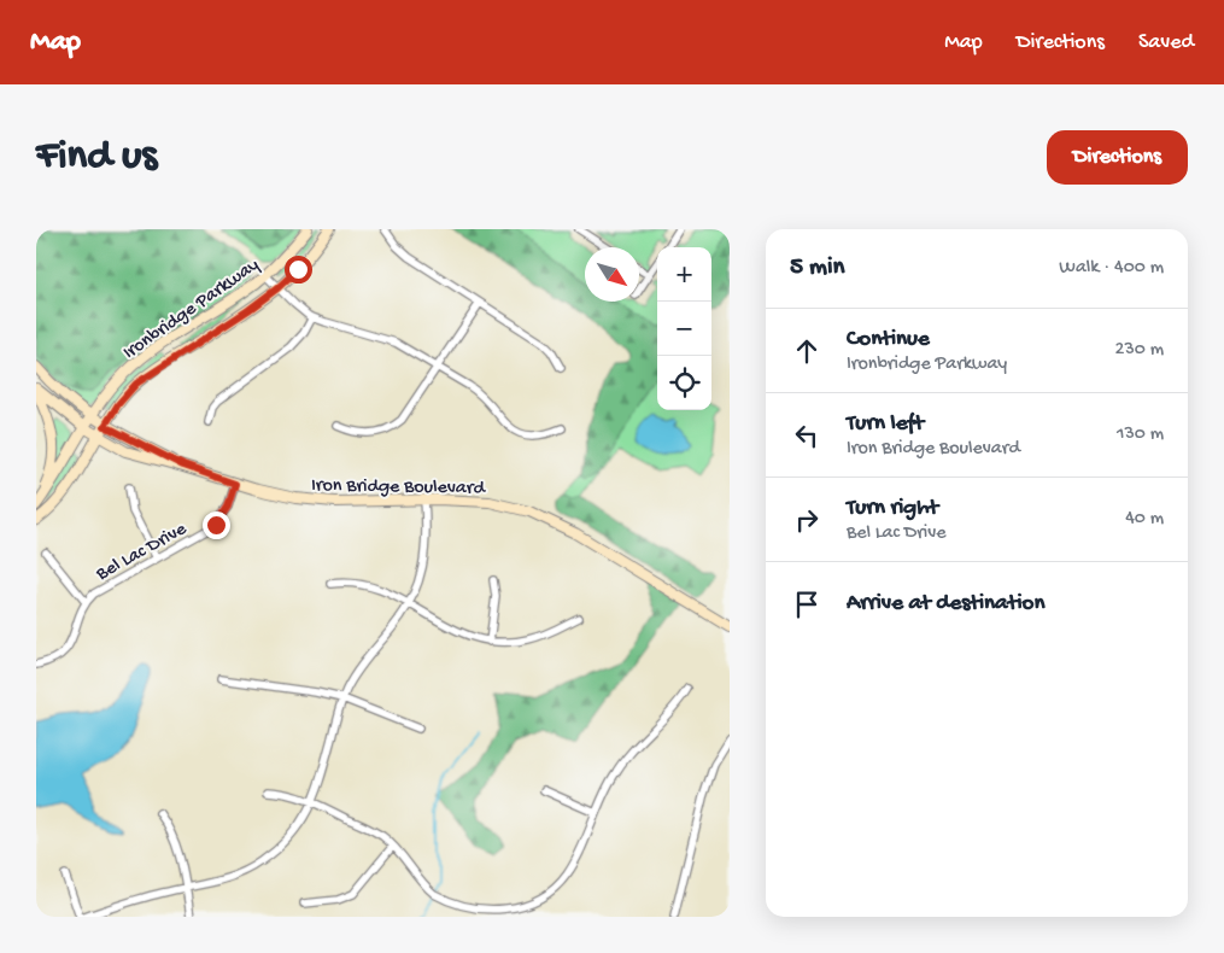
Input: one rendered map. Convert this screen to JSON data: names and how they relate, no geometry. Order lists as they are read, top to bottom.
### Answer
{
  "streets": {
    "street": ["Ironbridge Parkway", "Iron Bridge Boulevard", "Bel Lac Drive"]
  },
  "crossings": [
    ["Ironbridge Parkway", "Iron Bridge Boulevard"],
    ["Iron Bridge Boulevard", "Bel Lac Drive"]
  ],
  "north": "bottom right",
  "page": {
    "header": "Map",
    "nav": ["Map", "Directions", "Saved"],
    "buttons": "Directions",
    "title": "Find us",
    "heading": ["5 min", "Walk · 400 m"],
    "map_buttons": ["+", "−"],
    "list": [
      ["Continue", "Ironbridge Parkway", "230 m"],
      ["Turn left", "Iron Bridge Boulevard", "130 m"],
      ["Turn right", "Bel Lac Drive", "40 m"],
      "Arrive at destination"
    ]
  }
}
